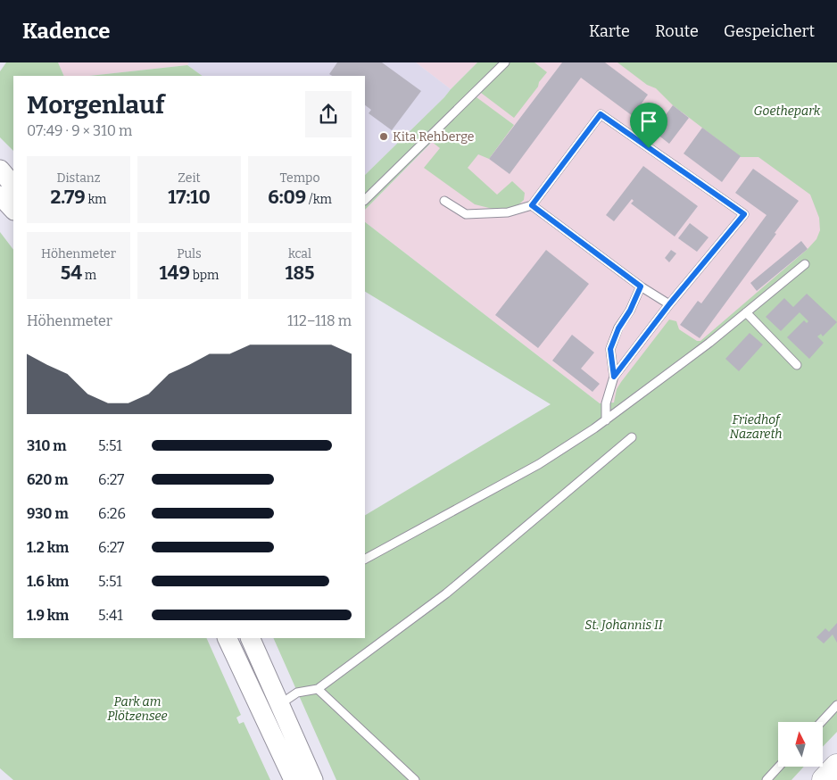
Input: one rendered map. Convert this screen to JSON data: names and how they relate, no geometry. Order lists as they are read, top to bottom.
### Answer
{
  "parks": [
    "Goethepark",
    "Friedhof Nazareth",
    "St. Johannis II",
    "Park am Plötzensee"
  ],
  "places": ["Kita Rehberge"],
  "north": "top",
  "page": {
    "header": "Kadence",
    "nav": ["Karte", "Route", "Gespeichert"],
    "heading": ["Morgenlauf", "07:49 · 9 × 310 m"],
    "stats": [
      ["Distanz", "2.79 km"],
      ["Zeit", "17:10"],
      ["Tempo", "6:09 /km"],
      ["Höhenmeter", "54 m"],
      ["Puls", "149 bpm"],
      ["kcal", "185"]
    ],
    "chart": ["Höhenmeter", "112–118 m"],
    "list": [
      {
        "name": "310 m",
        "note": "5:51"
      },
      {
        "name": "620 m",
        "note": "6:27"
      },
      {
        "name": "930 m",
        "note": "6:26"
      },
      {
        "name": "1.2 km",
        "note": "6:27"
      },
      {
        "name": "1.6 km",
        "note": "5:51"
      },
      {
        "name": "1.9 km",
        "note": "5:41"
      }
    ]
  }
}
